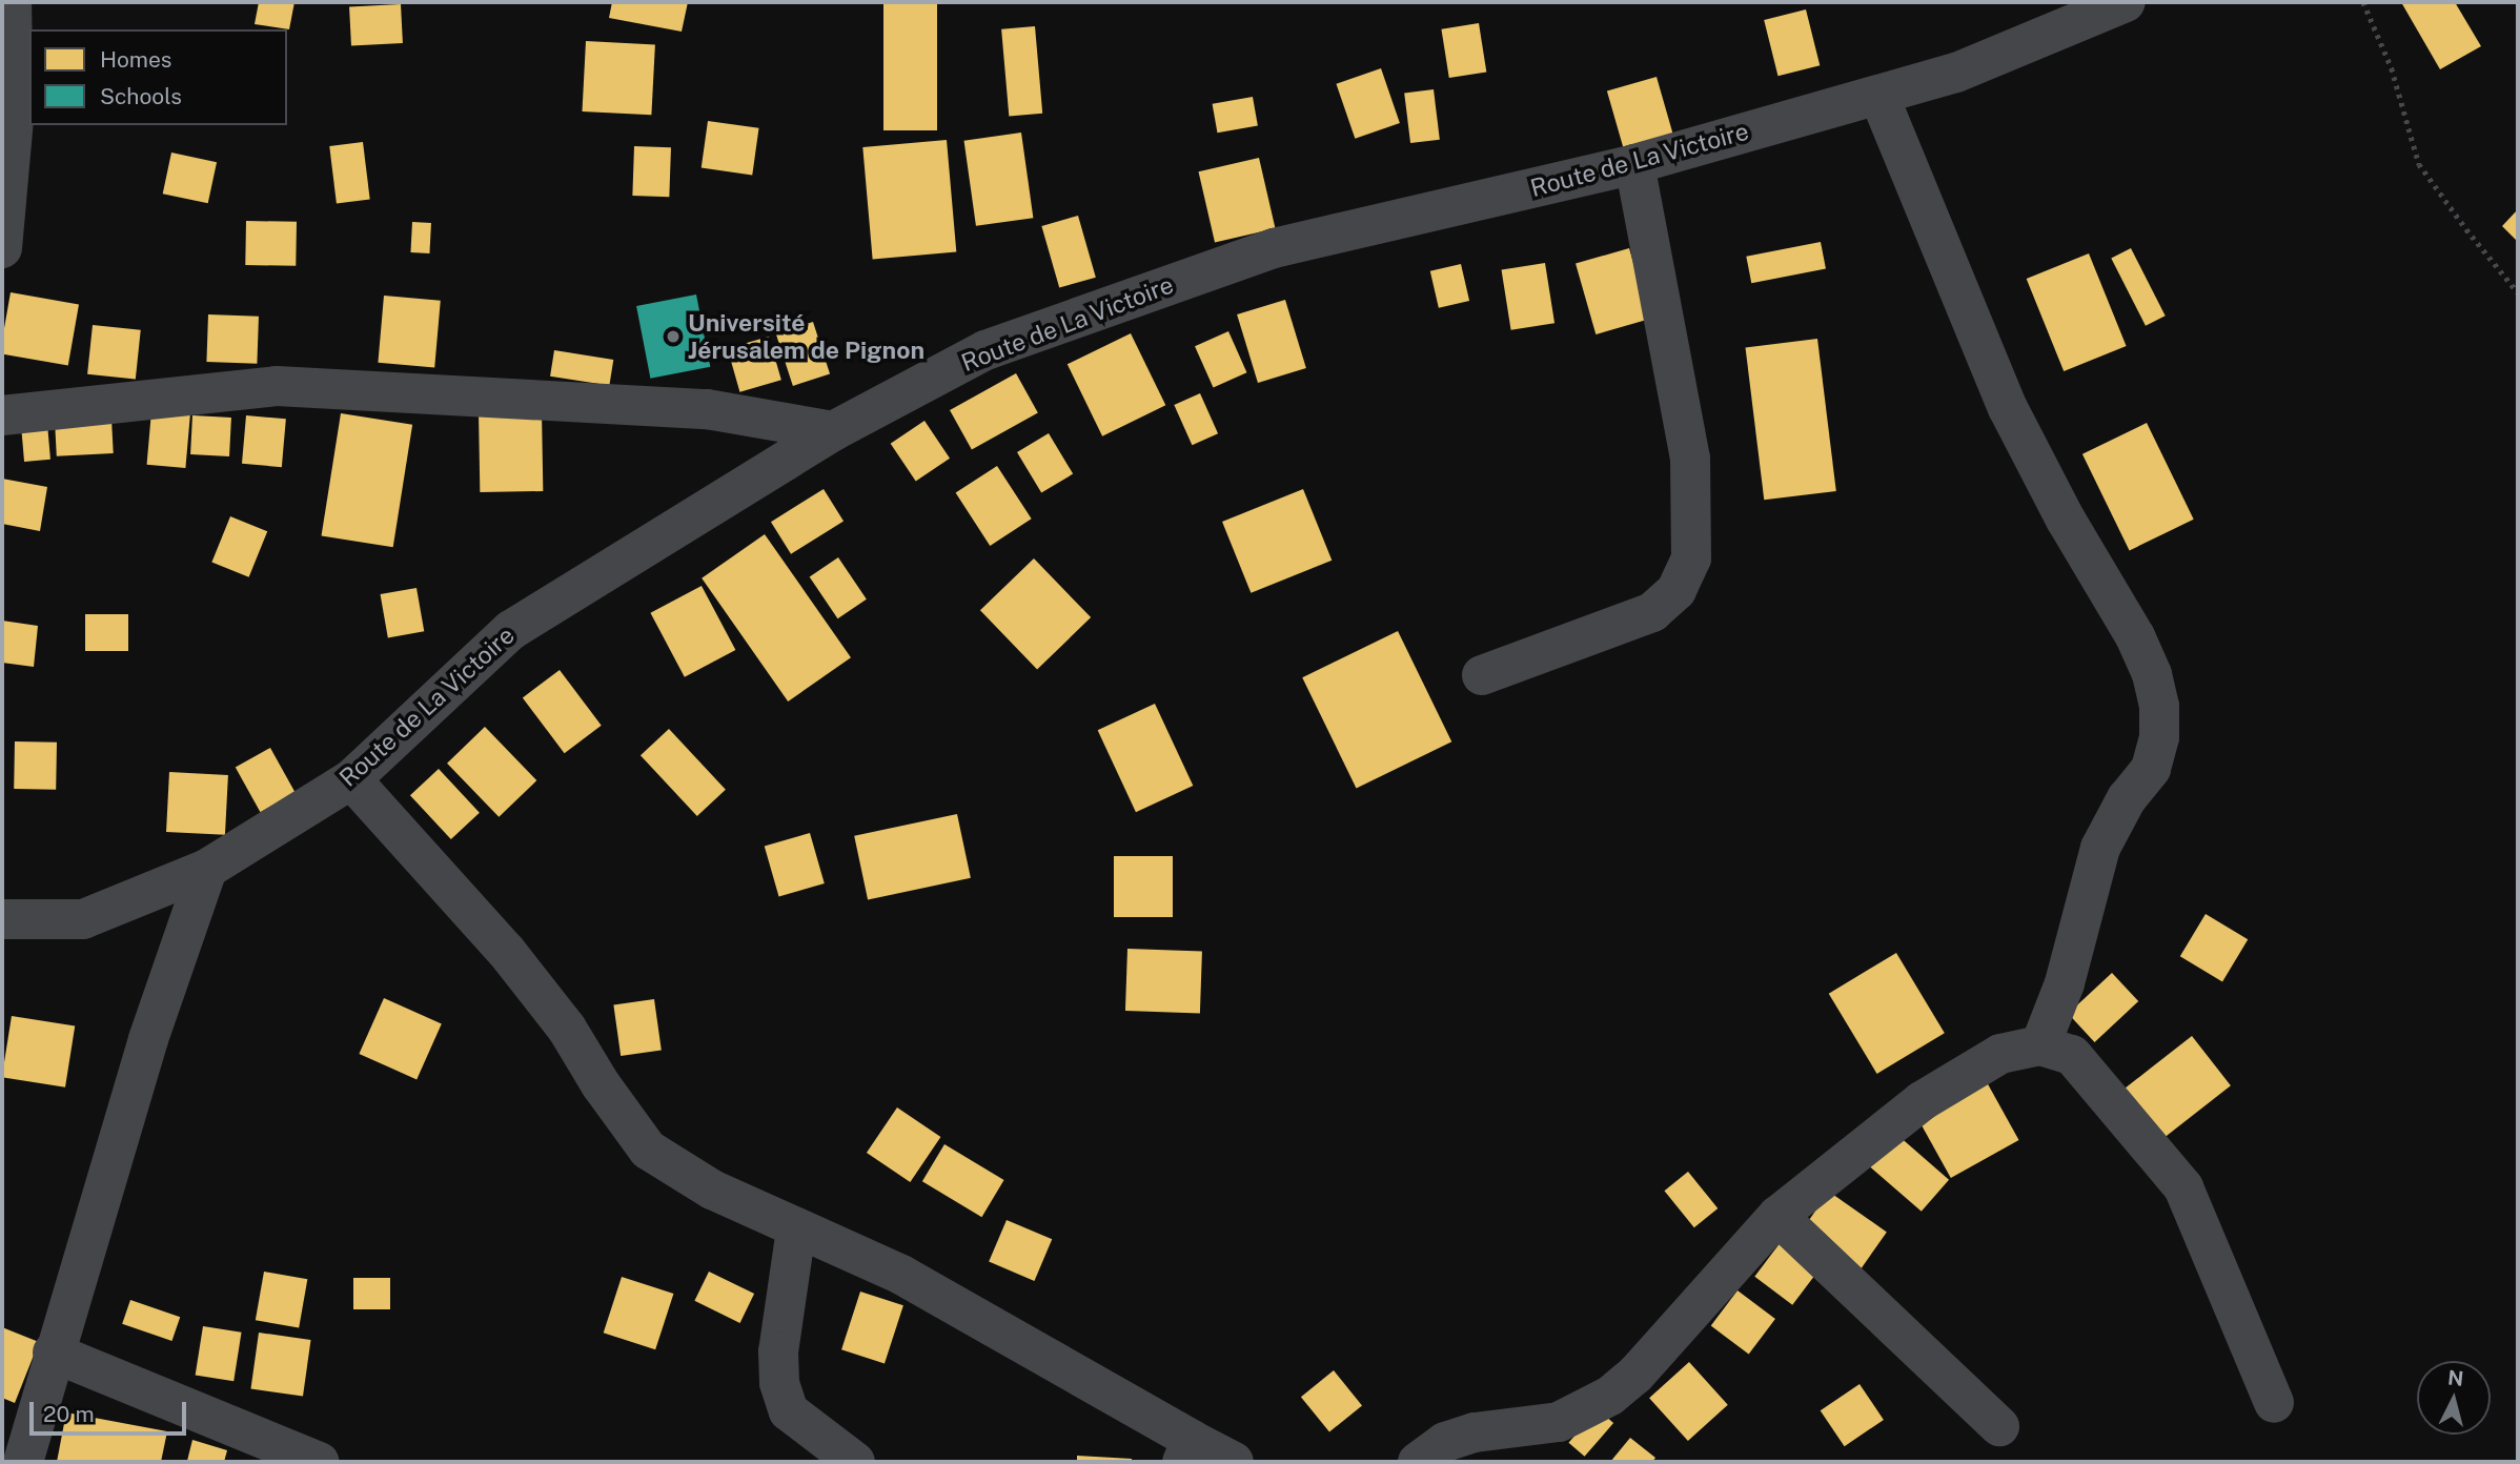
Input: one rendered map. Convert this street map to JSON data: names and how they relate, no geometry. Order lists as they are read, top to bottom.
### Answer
{
  "streets": {
    "street": ["Route de La Victoire"]
  },
  "places": ["Université Jérusalem de Pignon"],
  "legend": ["Homes", "Schools"],
  "scale_bar": "20 m",
  "north": "top"
}
